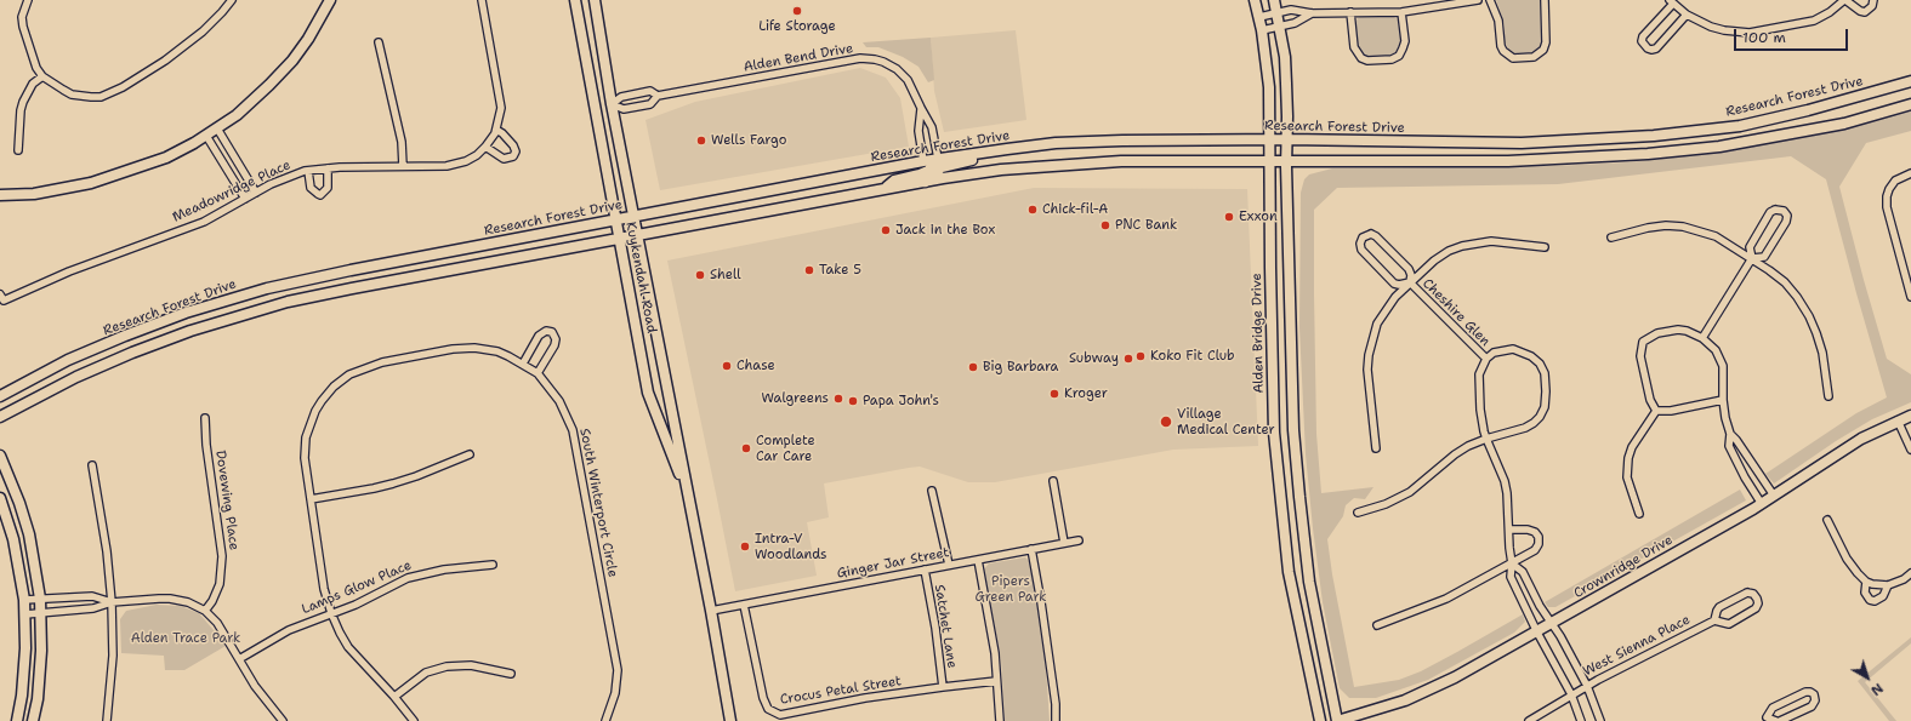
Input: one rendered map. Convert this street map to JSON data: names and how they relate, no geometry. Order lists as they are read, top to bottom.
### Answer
{
  "streets": {
    "main road": [
      "Research Forest Drive",
      "Kuykendahl Road",
      "Alden Bridge Drive",
      "Crownridge Drive"
    ],
    "street": [
      "Alden Bend Drive",
      "Meadowridge Place",
      "Cheshire Glen",
      "Dovewing Place",
      "South Winterport Circle",
      "Ginger Jar Street",
      "Lamps Glow Place",
      "Satchet Lane",
      "West Sienna Place",
      "Crocus Petal Street"
    ]
  },
  "crossings": [
    ["Alden Bend Drive", "Research Forest Drive"],
    ["Alden Bend Drive", "Kuykendahl Road"],
    ["Research Forest Drive", "Kuykendahl Road"],
    ["Research Forest Drive", "Alden Bridge Drive"],
    ["Kuykendahl Road", "Ginger Jar Street"],
    ["South Winterport Circle", "Lamps Glow Place"],
    ["Ginger Jar Street", "Satchet Lane"],
    ["Ginger Jar Street", "Crocus Petal Street"],
    ["Satchet Lane", "Crocus Petal Street"]
  ],
  "parks": ["Pipers Green Park", "Alden Trace Park"],
  "places": [
    "Life Storage",
    "Wells Fargo",
    "Chick-fil-A",
    "Exxon",
    "PNC Bank",
    "Jack in the Box",
    "Take 5",
    "Shell",
    "Koko Fit Club",
    "Subway",
    "Chase",
    "Big Barbara",
    "Kroger",
    "Walgreens",
    "Papa John's",
    "Village Medical Center",
    "Complete Car Care",
    "Intra-V Woodlands"
  ],
  "scale_bar": "100 m",
  "north": "bottom right"
}
